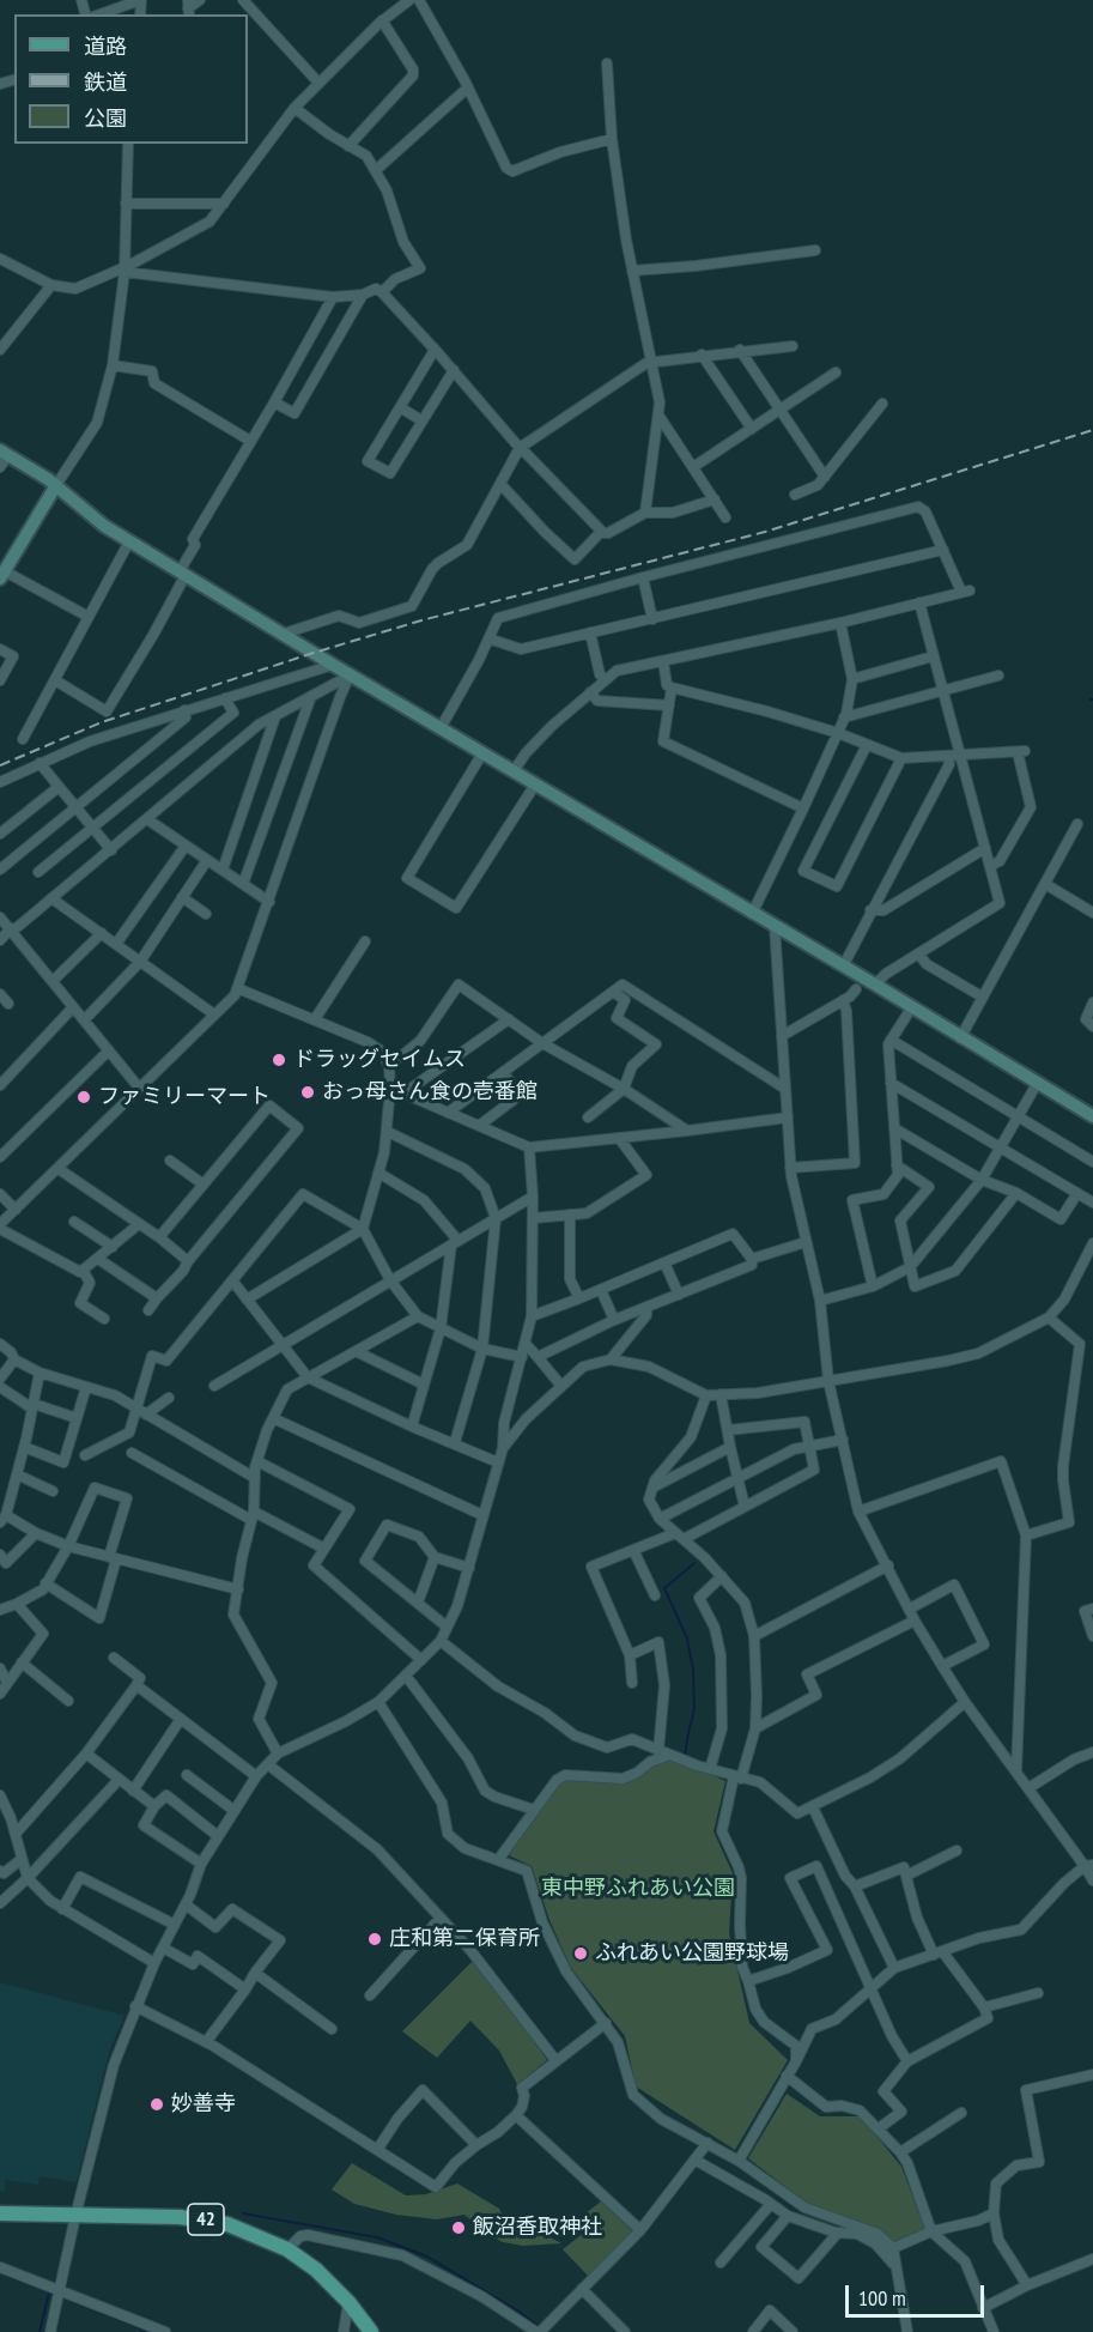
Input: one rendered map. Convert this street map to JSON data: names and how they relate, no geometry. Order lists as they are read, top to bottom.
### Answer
{
  "streets": {
    "main road": ["42"]
  },
  "parks": ["東中野ふれあい公園"],
  "places": [
    "ドラッグセイムス",
    "おっ母さん食の壱番館",
    "ファミリーマート",
    "庄和第二保育所",
    "ふれあい公園野球場",
    "妙善寺",
    "飯沼香取神社"
  ],
  "legend": ["道路", "鉄道", "公園"],
  "scale_bar": "100 m"
}
